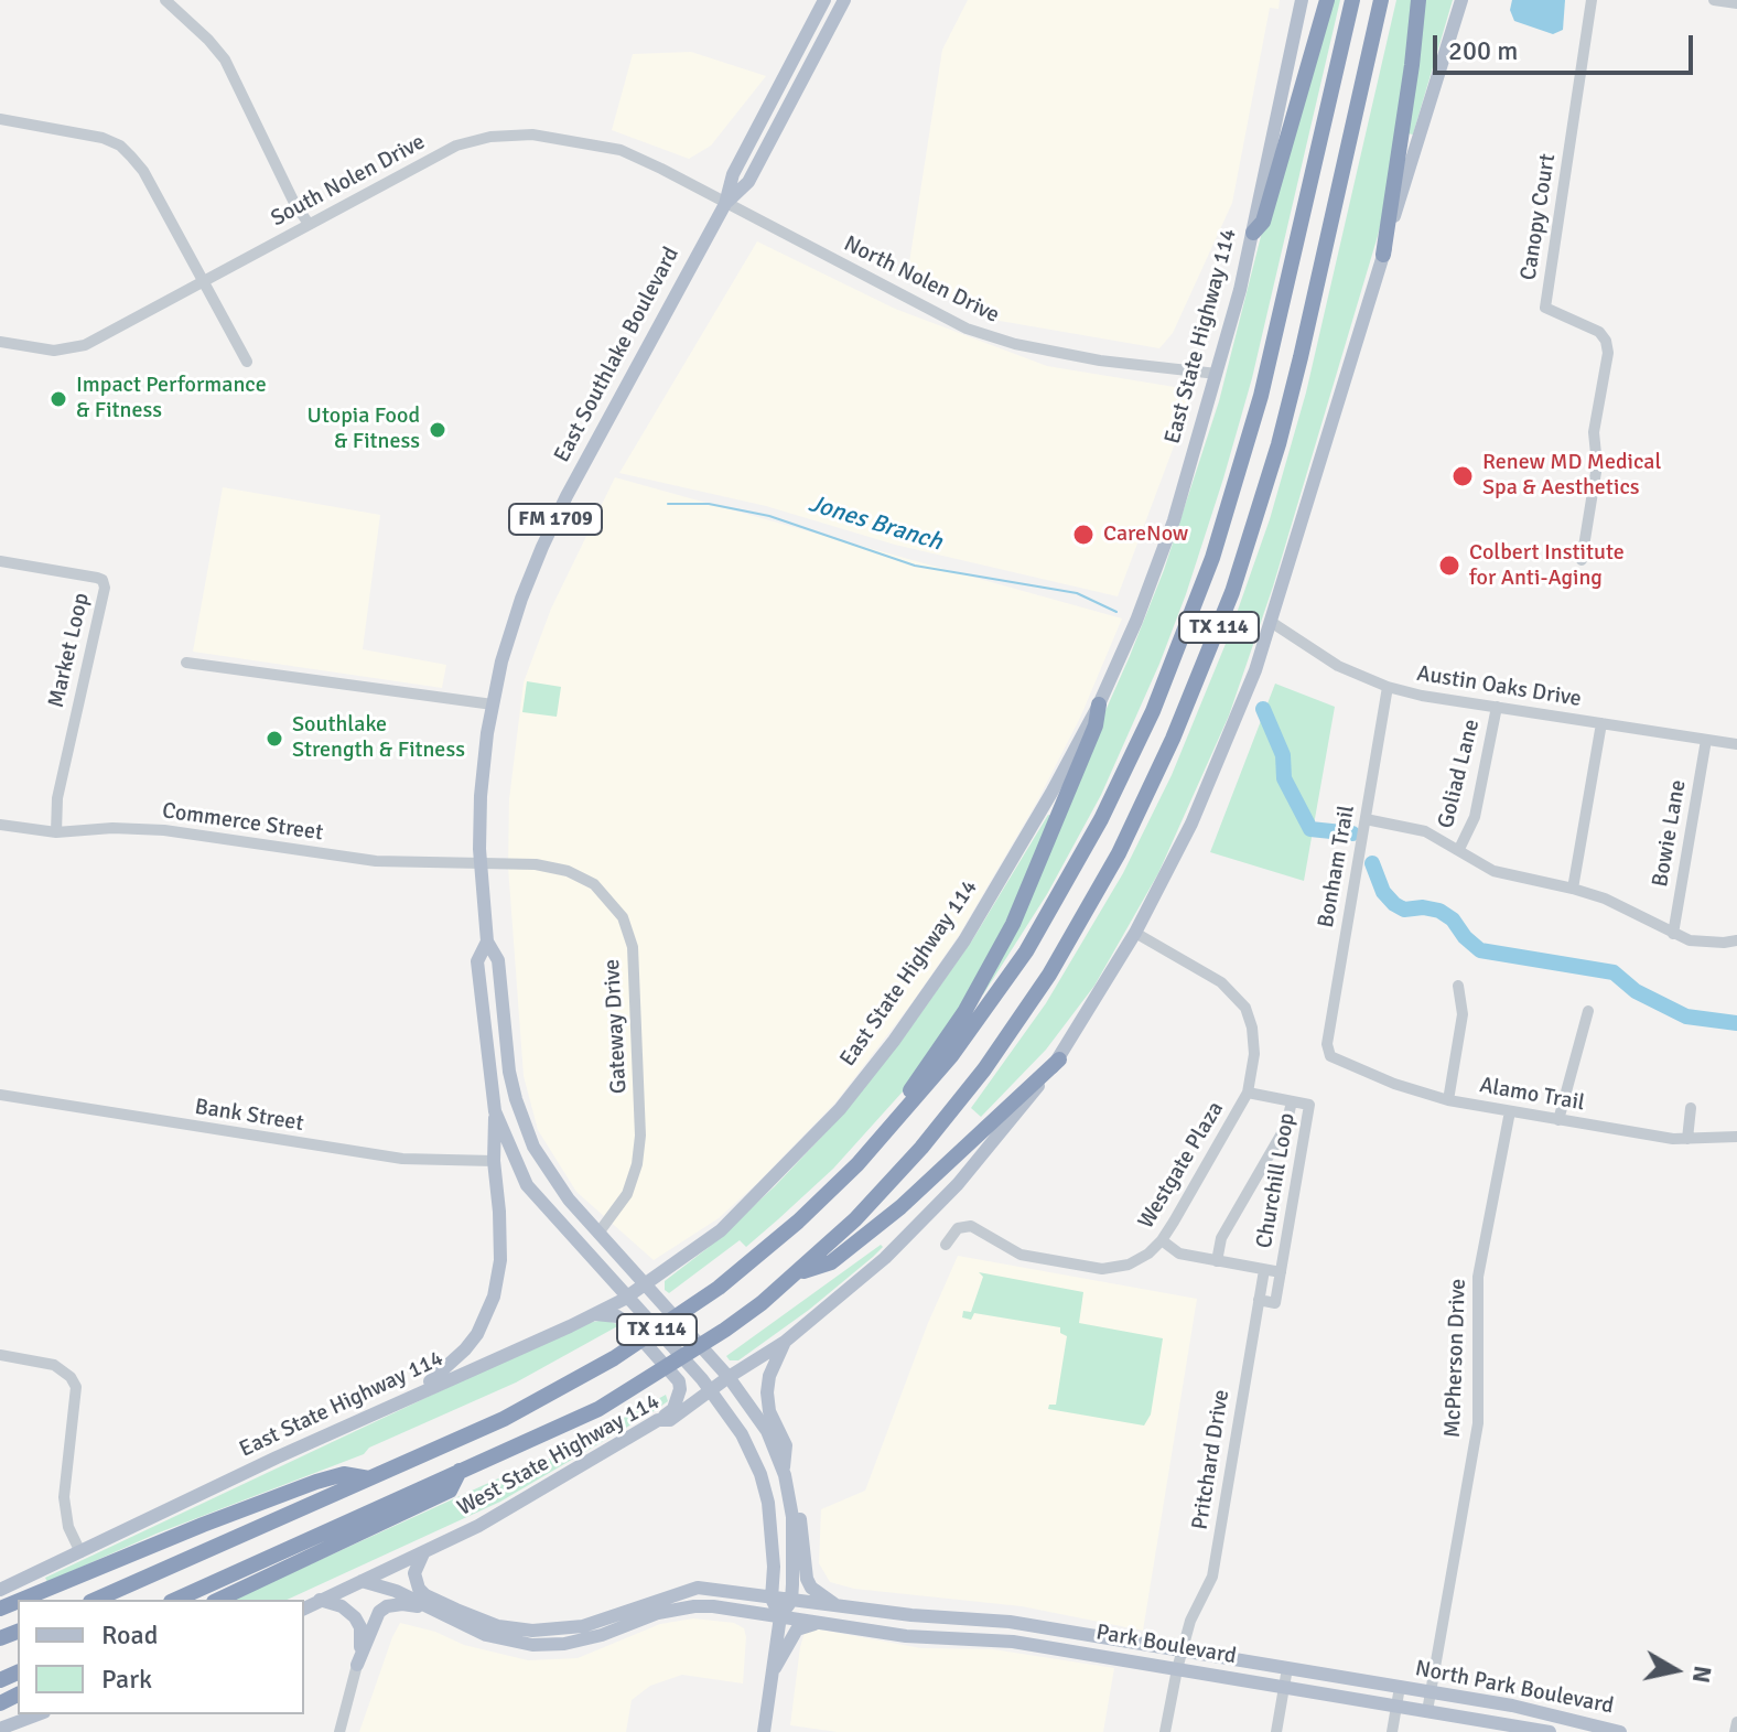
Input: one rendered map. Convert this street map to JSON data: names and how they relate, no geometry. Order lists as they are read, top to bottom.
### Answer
{
  "streets": {
    "highway": ["TX 114"],
    "main road": [
      "East State Highway 114",
      "East Southlake Boulevard",
      "FM 1709",
      "West State Highway 114",
      "Park Boulevard",
      "North Park Boulevard"
    ],
    "street": [
      "South Nolen Drive",
      "Canopy Court",
      "North Nolen Drive",
      "Market Loop",
      "Austin Oaks Drive",
      "Goliad Lane",
      "Commerce Street",
      "Bowie Lane",
      "Bonham Trail",
      "Gateway Drive",
      "Alamo Trail",
      "Bank Street",
      "Westgate Plaza",
      "Churchill Loop",
      "McPherson Drive",
      "Pritchard Drive"
    ]
  },
  "crossings": [
    ["South Nolen Drive", "North Nolen Drive"],
    ["South Nolen Drive", "East Southlake Boulevard"],
    ["North Nolen Drive", "East State Highway 114"],
    ["North Nolen Drive", "East Southlake Boulevard"],
    ["East State Highway 114", "East Southlake Boulevard"],
    ["East State Highway 114", "FM 1709"],
    ["East Southlake Boulevard", "FM 1709"],
    ["East Southlake Boulevard", "Commerce Street"],
    ["East Southlake Boulevard", "Gateway Drive"],
    ["East Southlake Boulevard", "West State Highway 114"],
    ["FM 1709", "West State Highway 114"],
    ["Market Loop", "Commerce Street"],
    ["Austin Oaks Drive", "Goliad Lane"],
    ["Austin Oaks Drive", "Bowie Lane"],
    ["Austin Oaks Drive", "Bonham Trail"],
    ["Commerce Street", "Gateway Drive"],
    ["Bonham Trail", "Alamo Trail"],
    ["Alamo Trail", "McPherson Drive"],
    ["Westgate Plaza", "Churchill Loop"],
    ["Churchill Loop", "Pritchard Drive"],
    ["McPherson Drive", "Park Boulevard"],
    ["McPherson Drive", "North Park Boulevard"],
    ["Pritchard Drive", "Park Boulevard"],
    ["Park Boulevard", "North Park Boulevard"]
  ],
  "water": ["Jones Branch"],
  "places": [
    "Impact Performance & Fitness",
    "Utopia Food & Fitness",
    "Renew MD Medical Spa & Aesthetics",
    "CareNow",
    "Colbert Institute for Anti-Aging",
    "Southlake Strength & Fitness"
  ],
  "legend": ["Road", "Park"],
  "scale_bar": "200 m",
  "north": "right"
}
